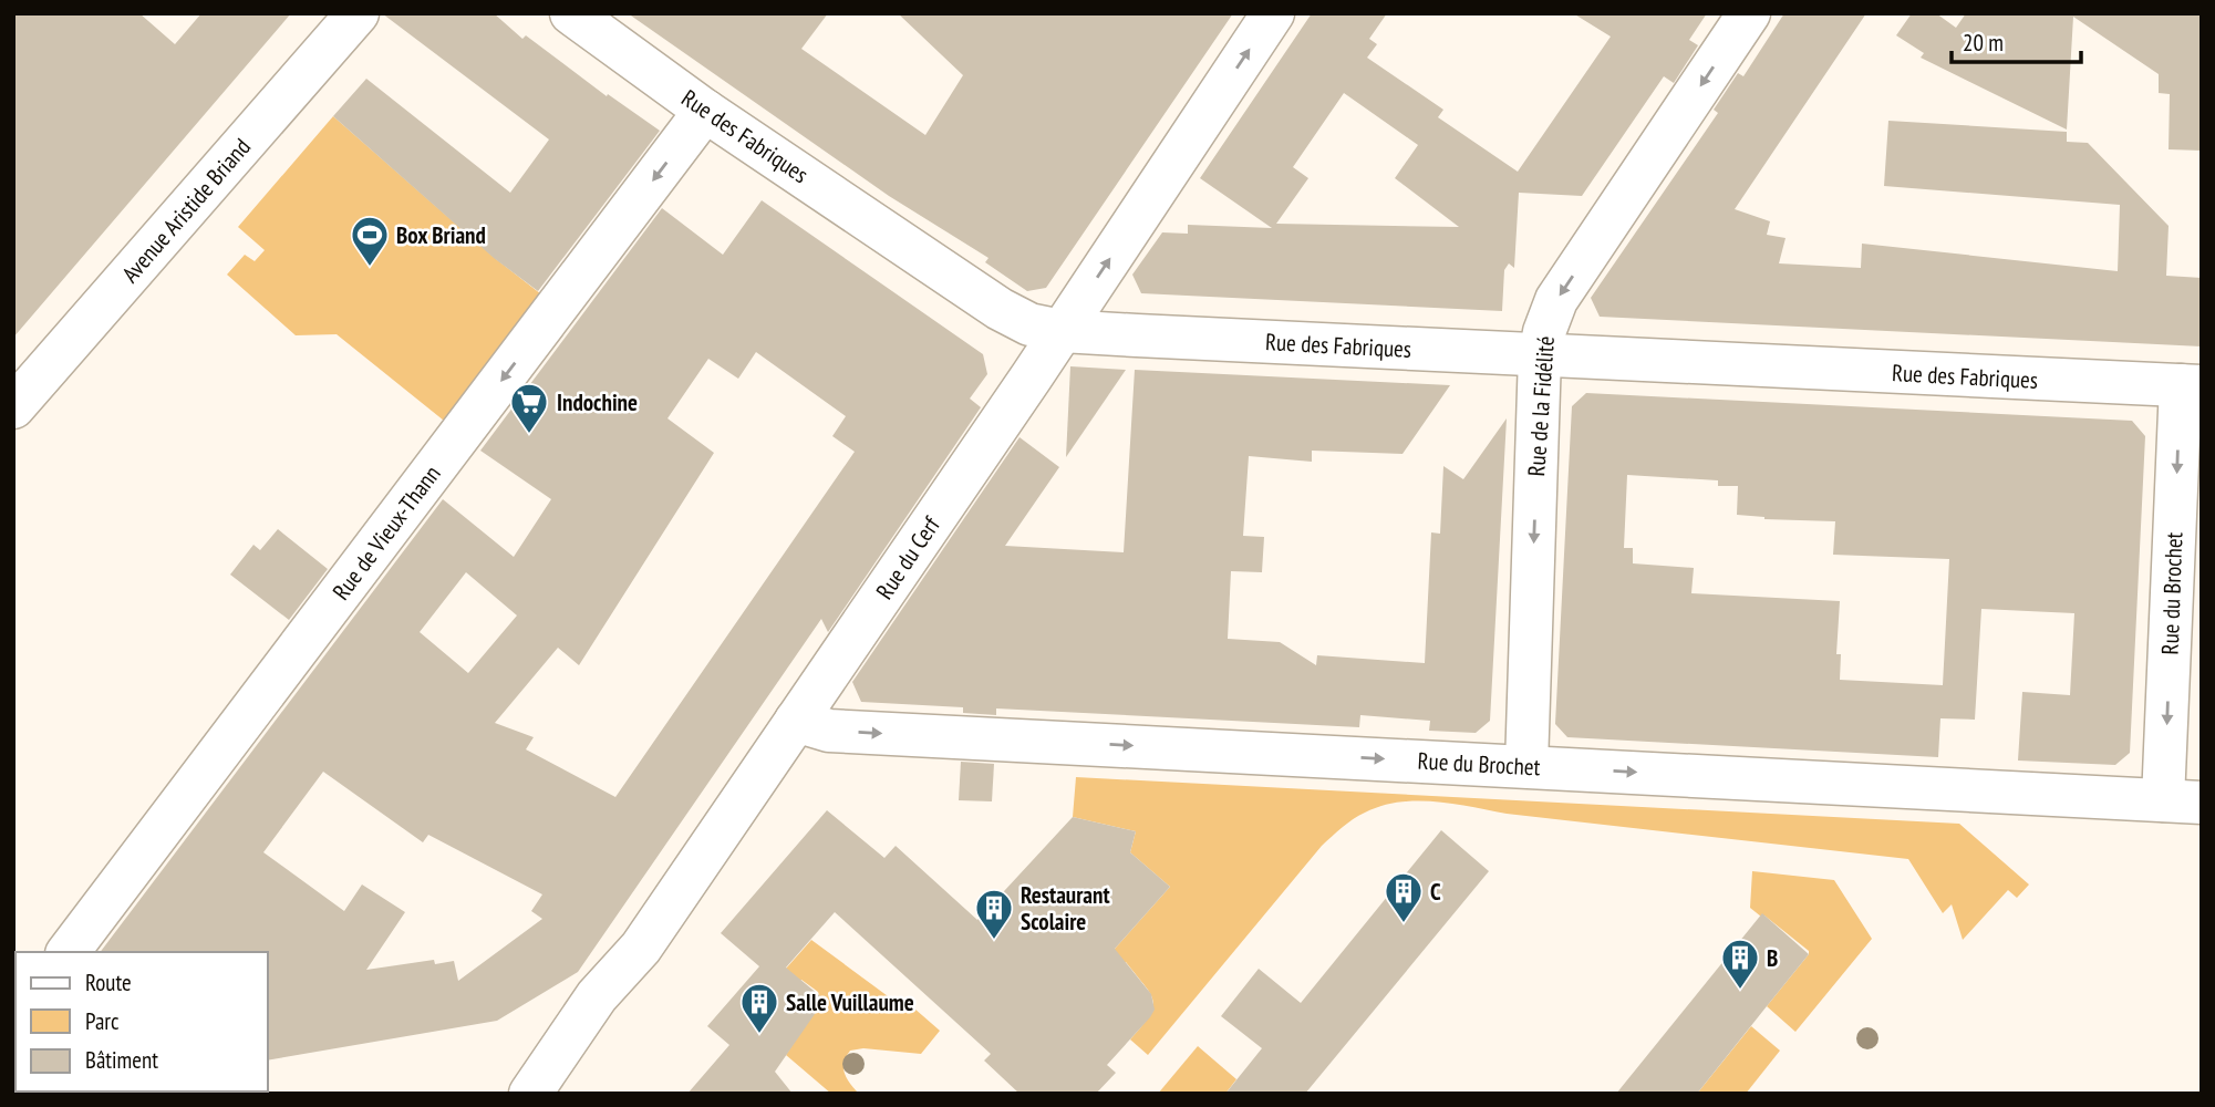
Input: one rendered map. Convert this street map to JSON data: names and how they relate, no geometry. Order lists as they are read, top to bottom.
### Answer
{
  "streets": {
    "street": [
      "Rue des Fabriques",
      "Avenue Aristide Briand",
      "Rue de la Fidélité",
      "Rue de Vieux-Thann",
      "Rue du Cerf",
      "Rue du Brochet"
    ]
  },
  "crossings": [
    ["Rue des Fabriques", "Rue de la Fidélité"],
    ["Rue des Fabriques", "Rue de Vieux-Thann"],
    ["Rue des Fabriques", "Rue du Cerf"],
    ["Rue des Fabriques", "Rue du Brochet"],
    ["Rue de la Fidélité", "Rue du Brochet"],
    ["Rue du Cerf", "Rue du Brochet"]
  ],
  "one_way": ["Rue de la Fidélité", "Rue de Vieux-Thann", "Rue du Brochet"],
  "places": {
    "sports": ["Box Briand"],
    "supermarket": ["Indochine"],
    "building": [
      "C",
      "Restaurant Scolaire",
      "B",
      "Salle Vuillaume"
    ]
  },
  "legend": ["Route", "Parc", "Bâtiment"],
  "scale_bar": "20 m"
}
